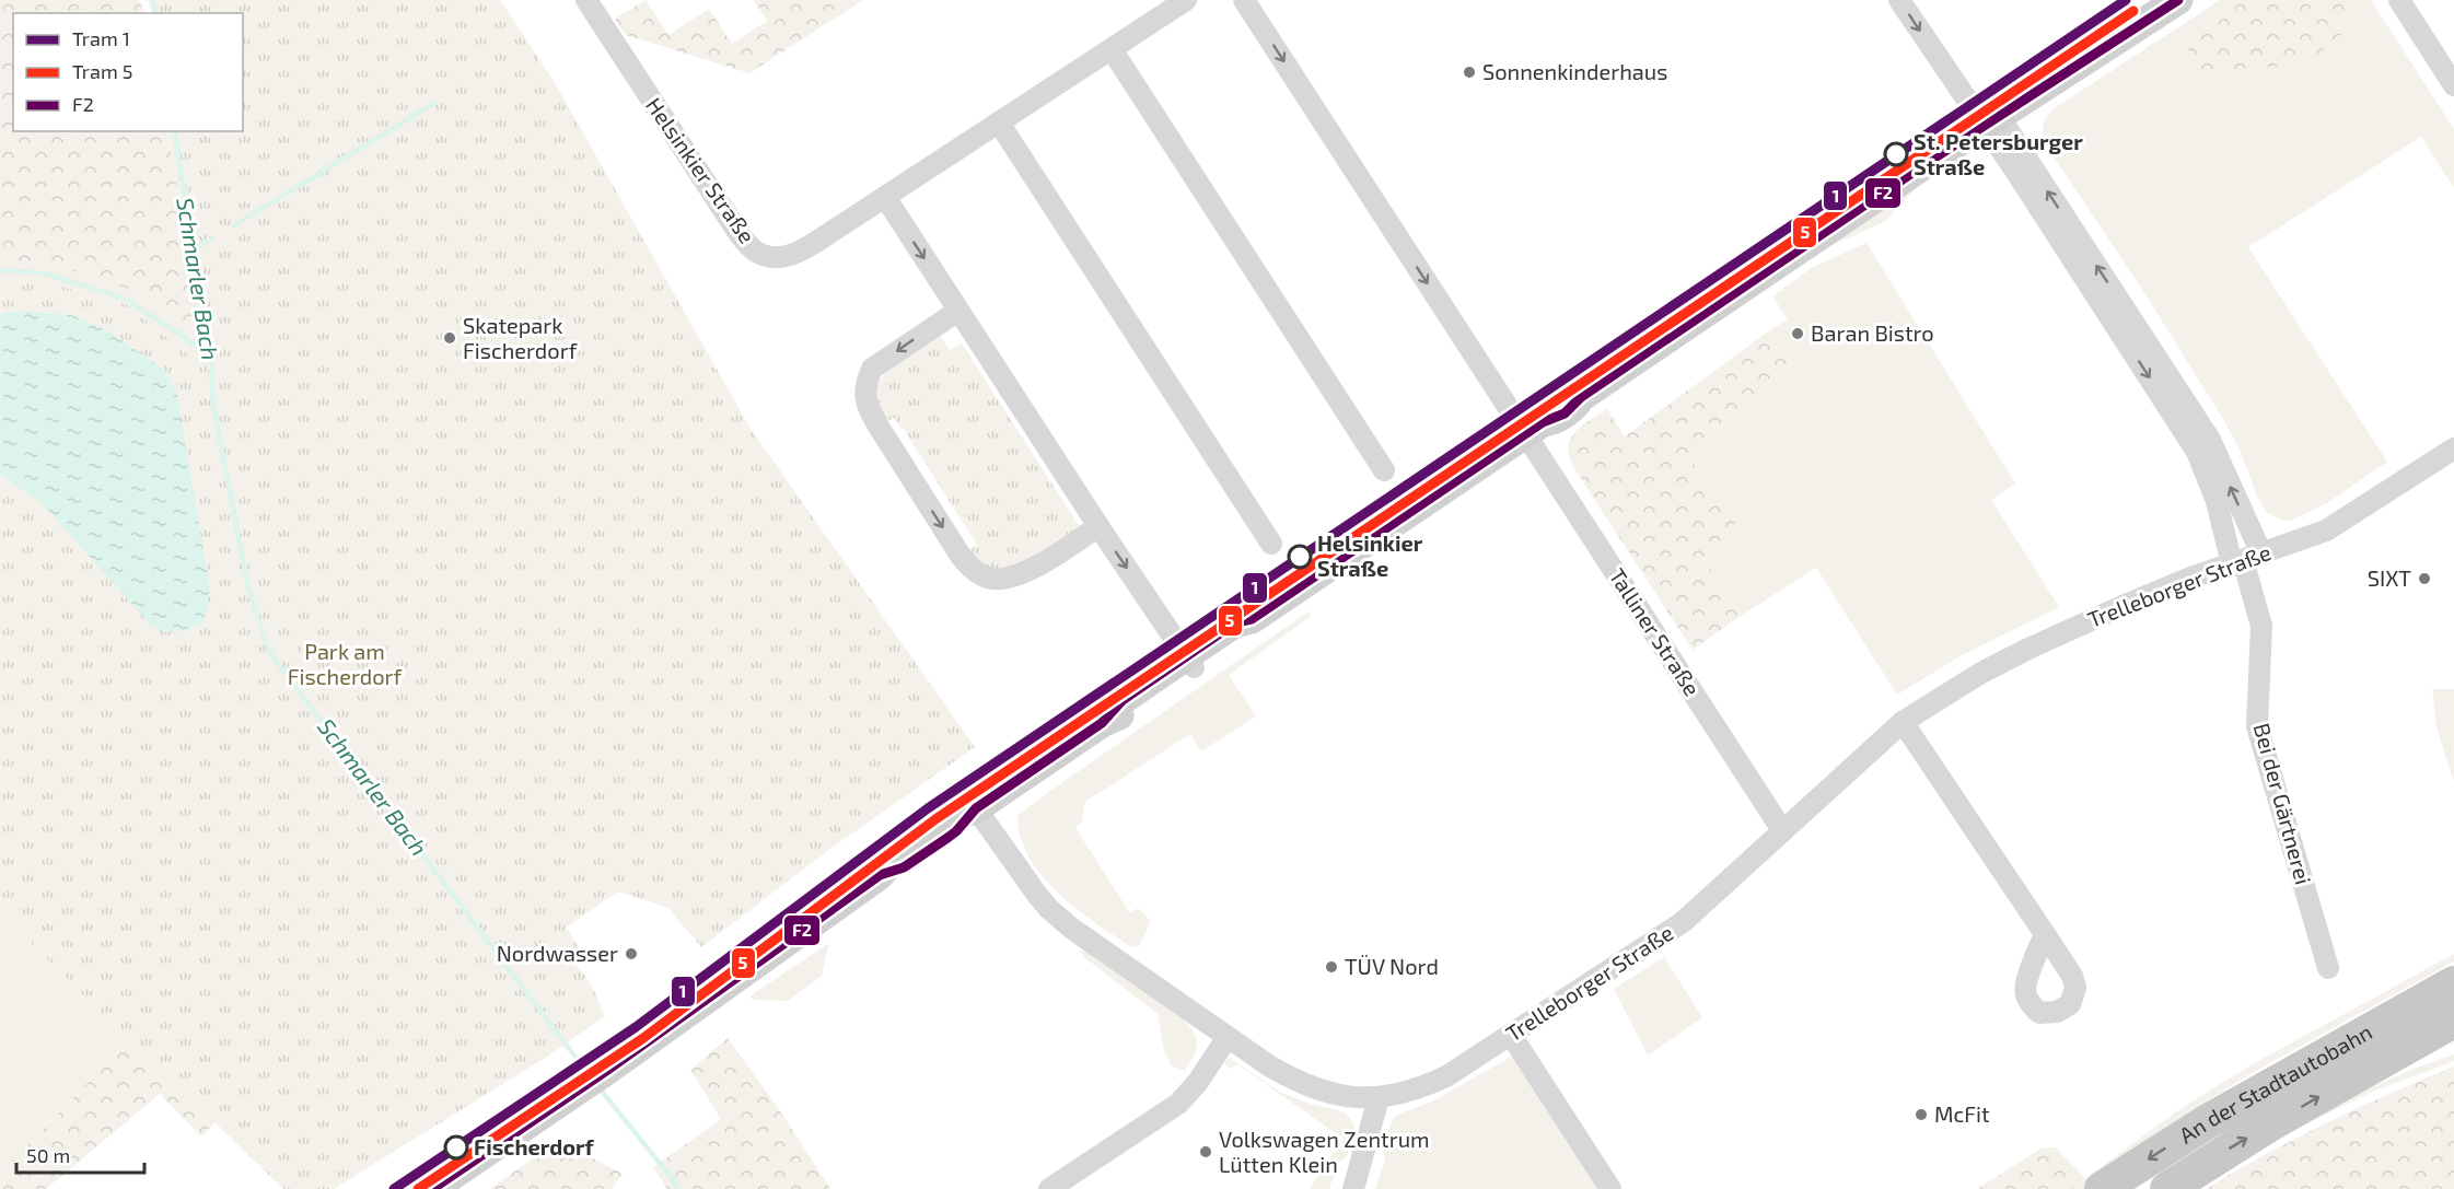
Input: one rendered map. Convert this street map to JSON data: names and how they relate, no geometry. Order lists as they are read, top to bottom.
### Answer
{
  "streets": {
    "highway": ["An der Stadtautobahn"],
    "street": [
      "Helsinkier Straße",
      "Trelleborger Straße",
      "Talliner Straße",
      "Bei der Gärtnerei"
    ]
  },
  "crossings": [
    ["Trelleborger Straße", "Talliner Straße"],
    ["Trelleborger Straße", "Bei der Gärtnerei"]
  ],
  "water": ["Schmarler Bach"],
  "parks": ["Park am Fischerdorf"],
  "places": [
    "Sonnenkinderhaus",
    "St. Petersburger Straße",
    "Baran Bistro",
    "Skatepark Fischerdorf",
    "Helsinkier Straße",
    "SIXT",
    "Nordwasser",
    "TÜV Nord",
    "McFit",
    "Fischerdorf",
    "Volkswagen Zentrum Lütten Klein"
  ],
  "lines": ["tram line 1", "transit line F2", "tram line 5"],
  "legend": ["Tram 1", "Tram 5", "F2"],
  "scale_bar": "50 m"
}
